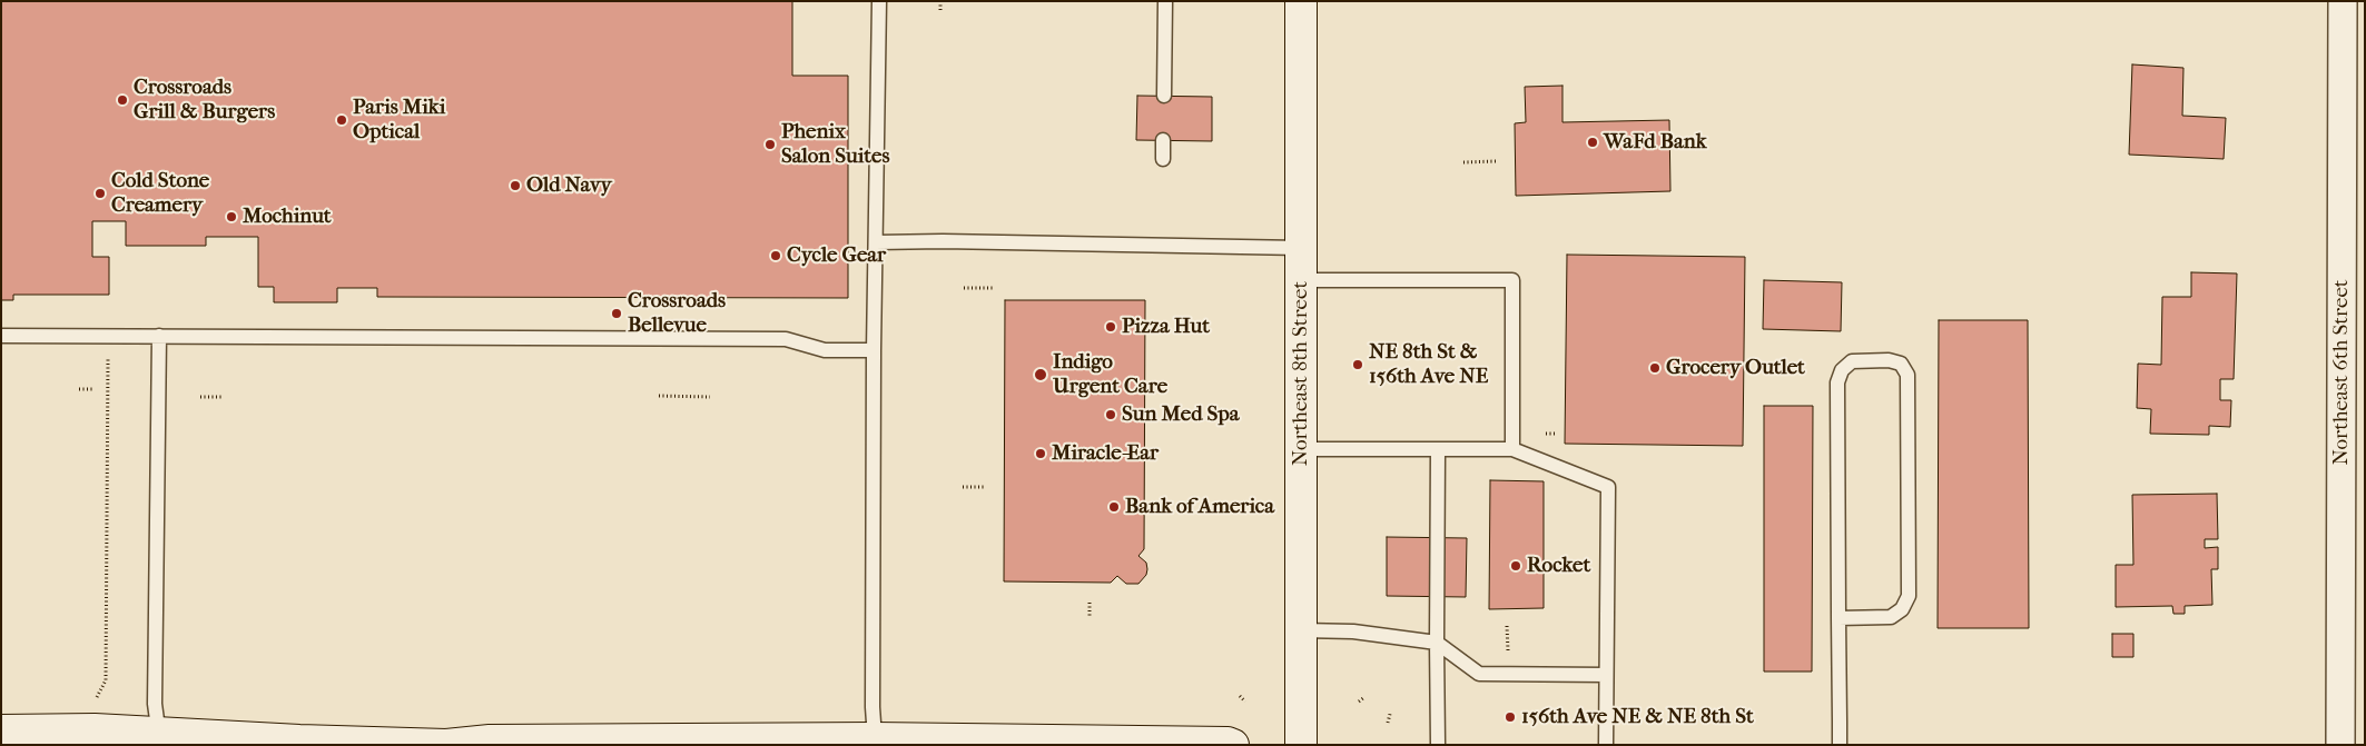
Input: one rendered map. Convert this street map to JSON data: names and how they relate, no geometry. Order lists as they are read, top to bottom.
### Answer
{
  "streets": {
    "main road": ["Northeast 8th Street"],
    "street": ["Northeast 6th Street"]
  },
  "places": [
    "Crossroads Grill & Burgers",
    "Paris Miki Optical",
    "WaFd Bank",
    "Phenix Salon Suites",
    "Old Navy",
    "Cold Stone Creamery",
    "Mochinut",
    "Cycle Gear",
    "Crossroads Bellevue",
    "Pizza Hut",
    "NE 8th St & 156th Ave NE",
    "Grocery Outlet",
    "Indigo Urgent Care",
    "Sun Med Spa",
    "Miracle-Ear",
    "Bank of America",
    "Rocket",
    "156th Ave NE & NE 8th St"
  ]
}
